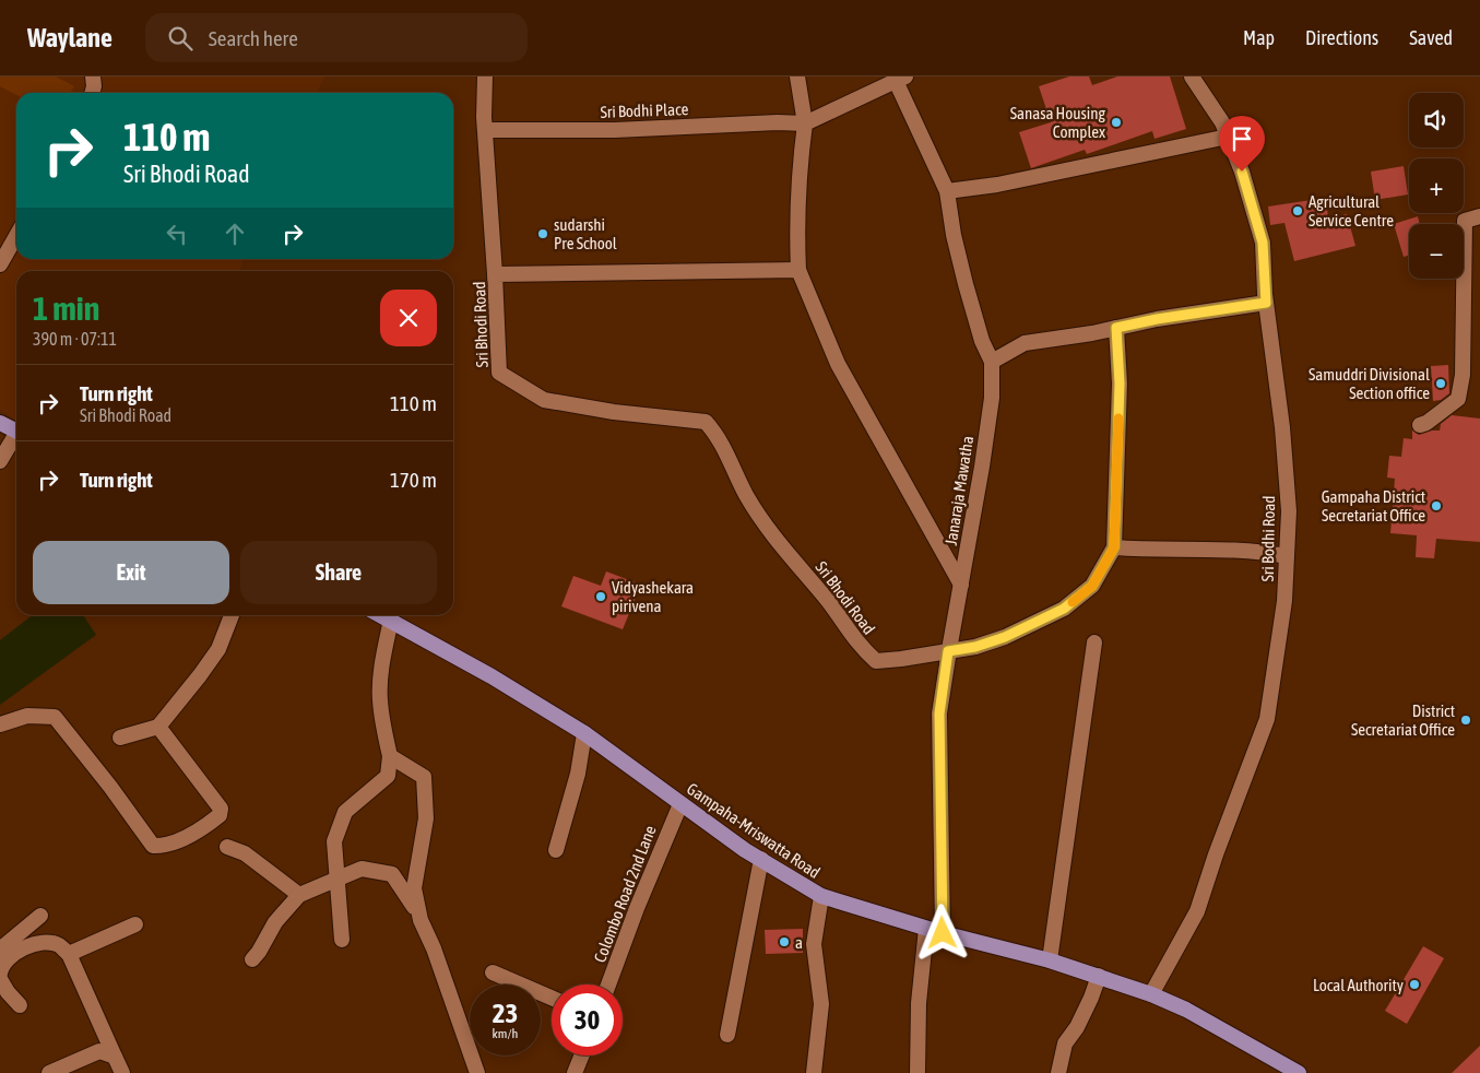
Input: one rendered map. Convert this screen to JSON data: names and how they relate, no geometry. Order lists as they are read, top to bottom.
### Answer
{
  "streets": {
    "main road": ["Gampaha-Mriswatta Road"],
    "street": [
      "Sri Bodhi Place",
      "Sri Bhodi Road",
      "Janaraja Mawatha",
      "Sri Bodhi Road",
      "Colombo Road 2nd Lane"
    ]
  },
  "crossings": [
    ["Sri Bhodi Road", "Janaraja Mawatha"],
    ["Janaraja Mawatha", "Gampaha-Mriswatta Road"],
    ["Sri Bodhi Road", "Gampaha-Mriswatta Road"],
    ["Gampaha-Mriswatta Road", "Colombo Road 2nd Lane"]
  ],
  "places": [
    "Sanasa Housing Complex",
    "Agricultural Service Centre",
    "sudarshi Pre School",
    "Samuddri Divisional Section office",
    "Gampaha District Secretariat Office",
    "Vidyashekara pirivena",
    "District Secretariat Office",
    "a",
    "Local Authority"
  ],
  "page": {
    "header": "Waylane",
    "search": "Search here",
    "nav": ["Map", "Directions", "Saved"],
    "map_buttons": ["+", "−"],
    "turn": ["110 m", "Sri Bhodi Road"],
    "heading": ["1 min", "390 m · 07:11"],
    "list": [
      {
        "name": "Turn right",
        "note": "Sri Bhodi Road",
        "value": "110 m"
      },
      {
        "name": "Turn right",
        "value": "170 m"
      }
    ],
    "buttons": ["Exit", "Share"],
    "speed": "23 km/h",
    "limit": "30"
  }
}
